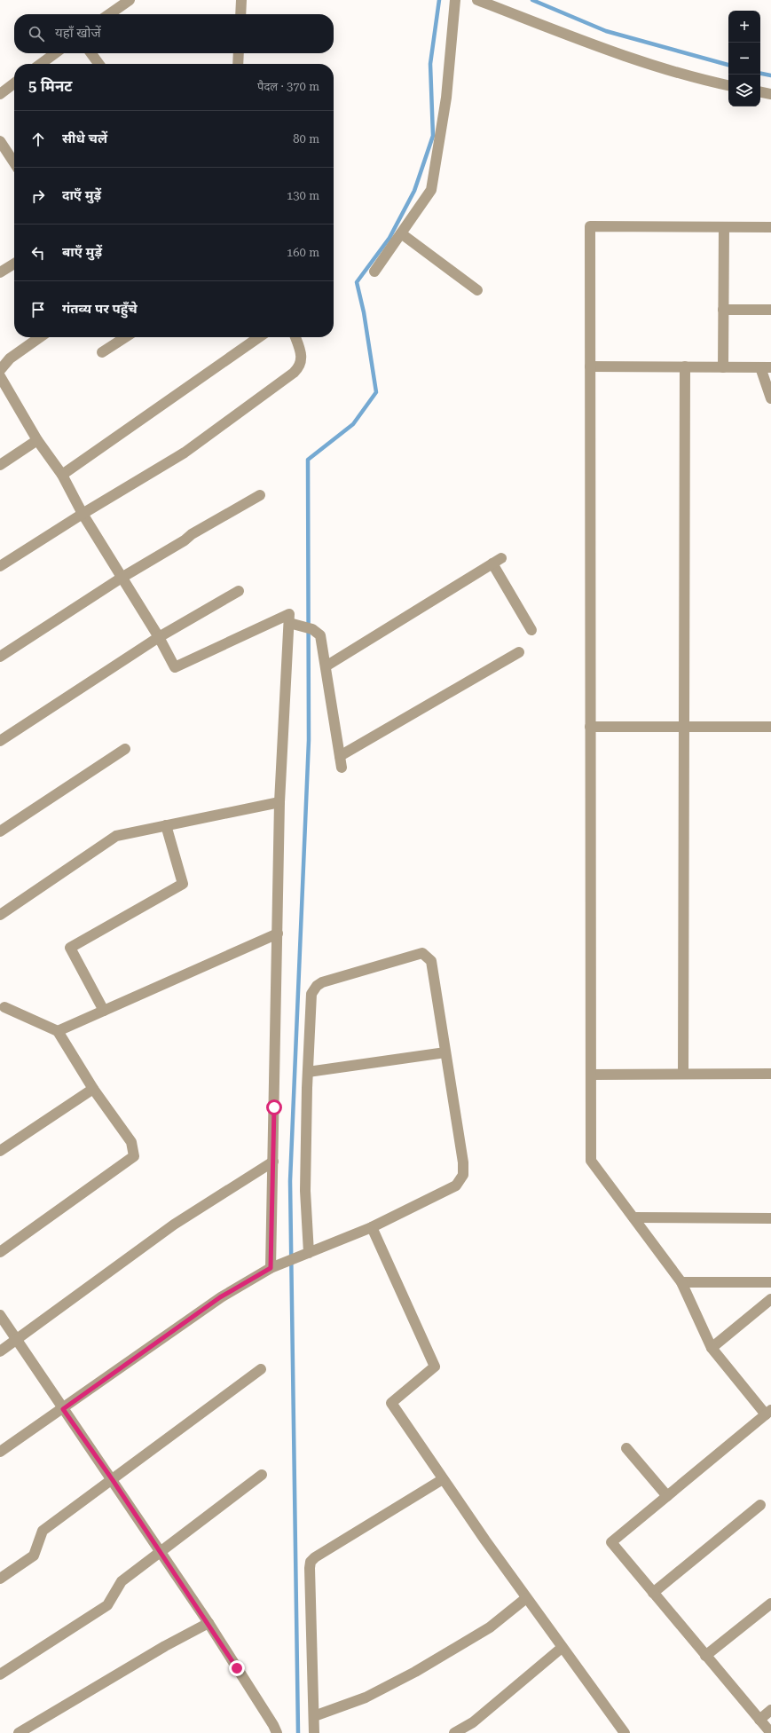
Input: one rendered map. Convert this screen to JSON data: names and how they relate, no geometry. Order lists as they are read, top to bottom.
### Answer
{
  "page": {
    "map_buttons": ["+", "−"],
    "search": "यहाँ खोजें",
    "heading": ["5 मिनट", "पैदल · 370 m"],
    "list": [
      ["सीधे चलें", "80 m"],
      ["दाएँ मुड़ें", "130 m"],
      ["बाएँ मुड़ें", "160 m"],
      "गंतव्य पर पहुँचे"
    ]
  }
}
